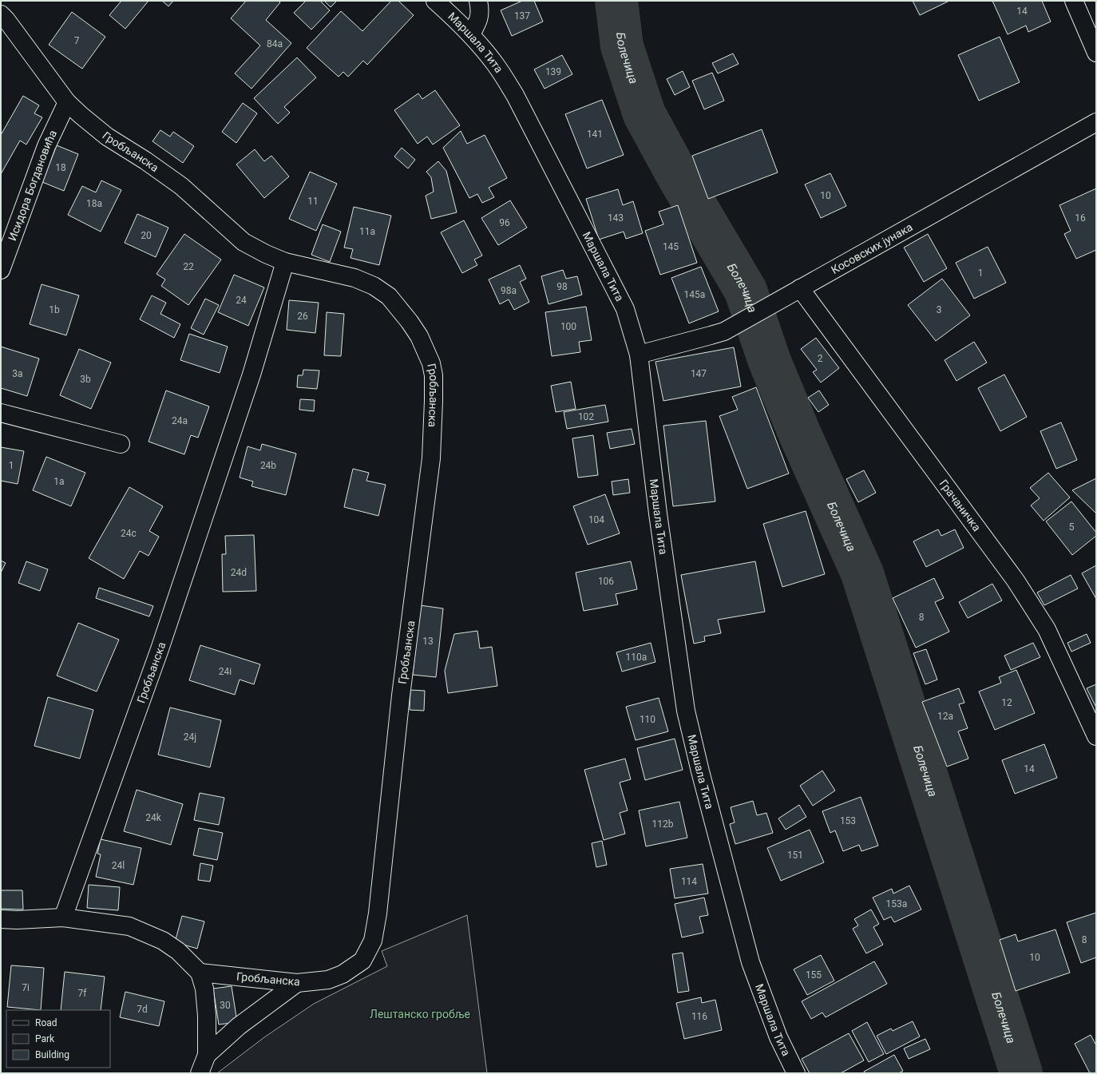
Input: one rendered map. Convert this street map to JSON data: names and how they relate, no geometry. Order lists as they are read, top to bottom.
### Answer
{
  "streets": {
    "street": [
      "Маршала Тита",
      "Гробљанска",
      "Исидора Богдановића",
      "Косовских јунака",
      "Грачаничка"
    ]
  },
  "crossings": [
    ["Маршала Тита", "Косовских јунака"],
    ["Гробљанска", "Исидора Богдановића"],
    ["Косовских јунака", "Грачаничка"]
  ],
  "water": ["Болечица"],
  "parks": ["Лештанско гробље"],
  "house_numbers": [
    "14",
    "137",
    "7",
    "84a",
    "139",
    "141",
    "18",
    "10",
    "11",
    "18a",
    "143",
    "16",
    "96",
    "11a",
    "20",
    "145",
    "22",
    "1",
    "98",
    "98a",
    "145a",
    "24",
    "1b",
    "3",
    "26",
    "100",
    "2",
    "3a",
    "147",
    "3b",
    "102",
    "24a",
    "1",
    "24b",
    "1a",
    "104",
    "5",
    "24c",
    "24d",
    "106",
    "8",
    "13",
    "110a",
    "24i",
    "12",
    "12a",
    "110",
    "24j",
    "14",
    "24k",
    "153",
    "112b",
    "151",
    "24l",
    "114",
    "153a",
    "8",
    "10",
    "155",
    "7i",
    "7f",
    "30",
    "7d",
    "116"
  ],
  "legend": ["Road", "Park", "Building"]
}
